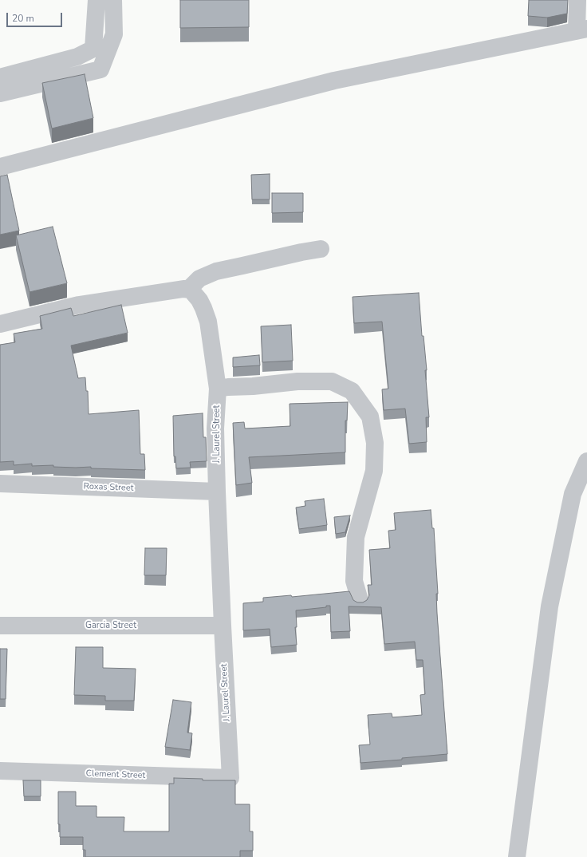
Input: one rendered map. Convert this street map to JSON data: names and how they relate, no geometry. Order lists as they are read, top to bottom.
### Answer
{
  "streets": {
    "street": [
      "J. Laurel Street",
      "Roxas Street",
      "Garcia Street",
      "Clement Street"
    ]
  },
  "crossings": [
    ["J. Laurel Street", "Roxas Street"],
    ["J. Laurel Street", "Garcia Street"],
    ["J. Laurel Street", "Clement Street"]
  ],
  "scale_bar": "20 m"
}
